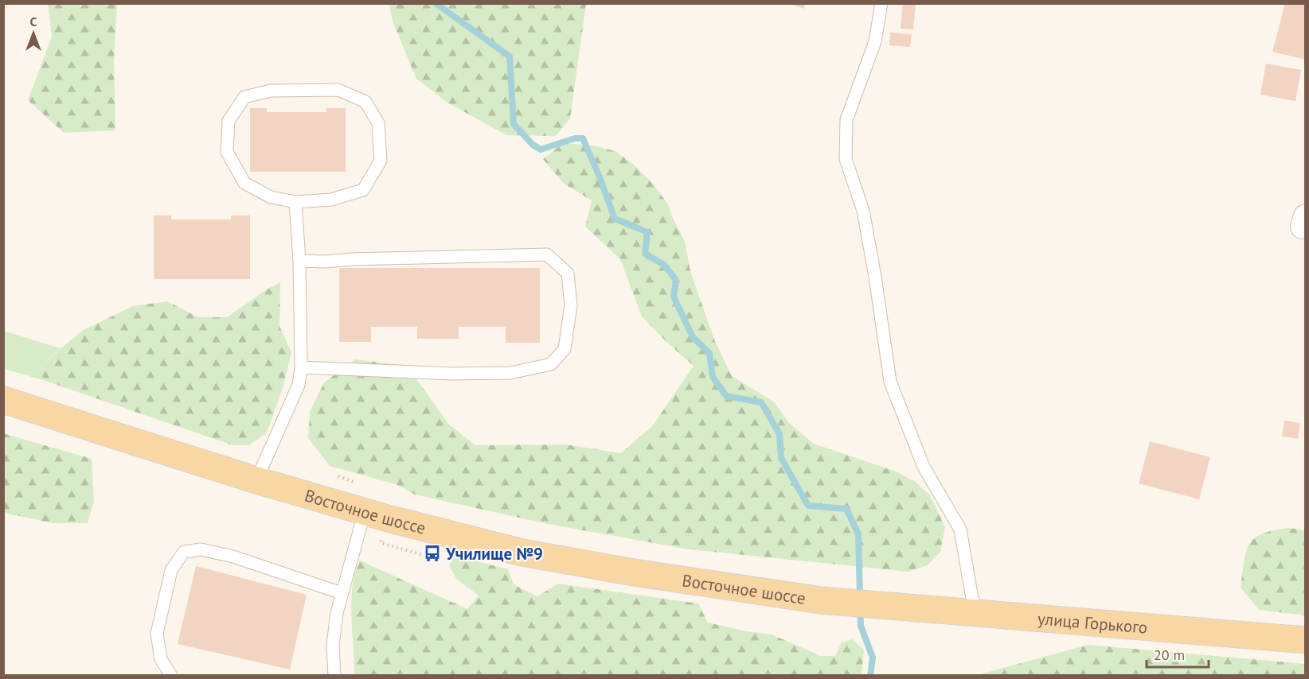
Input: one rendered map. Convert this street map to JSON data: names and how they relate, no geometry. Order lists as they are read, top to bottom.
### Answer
{
  "streets": {
    "main road": ["Восточное шоссе", "улица Горького"]
  },
  "crossings": [
    ["Восточное шоссе", "улица Горького"]
  ],
  "places": {
    "bus stop": ["Училище №9"]
  },
  "scale_bar": "20 m",
  "north": "top"
}
